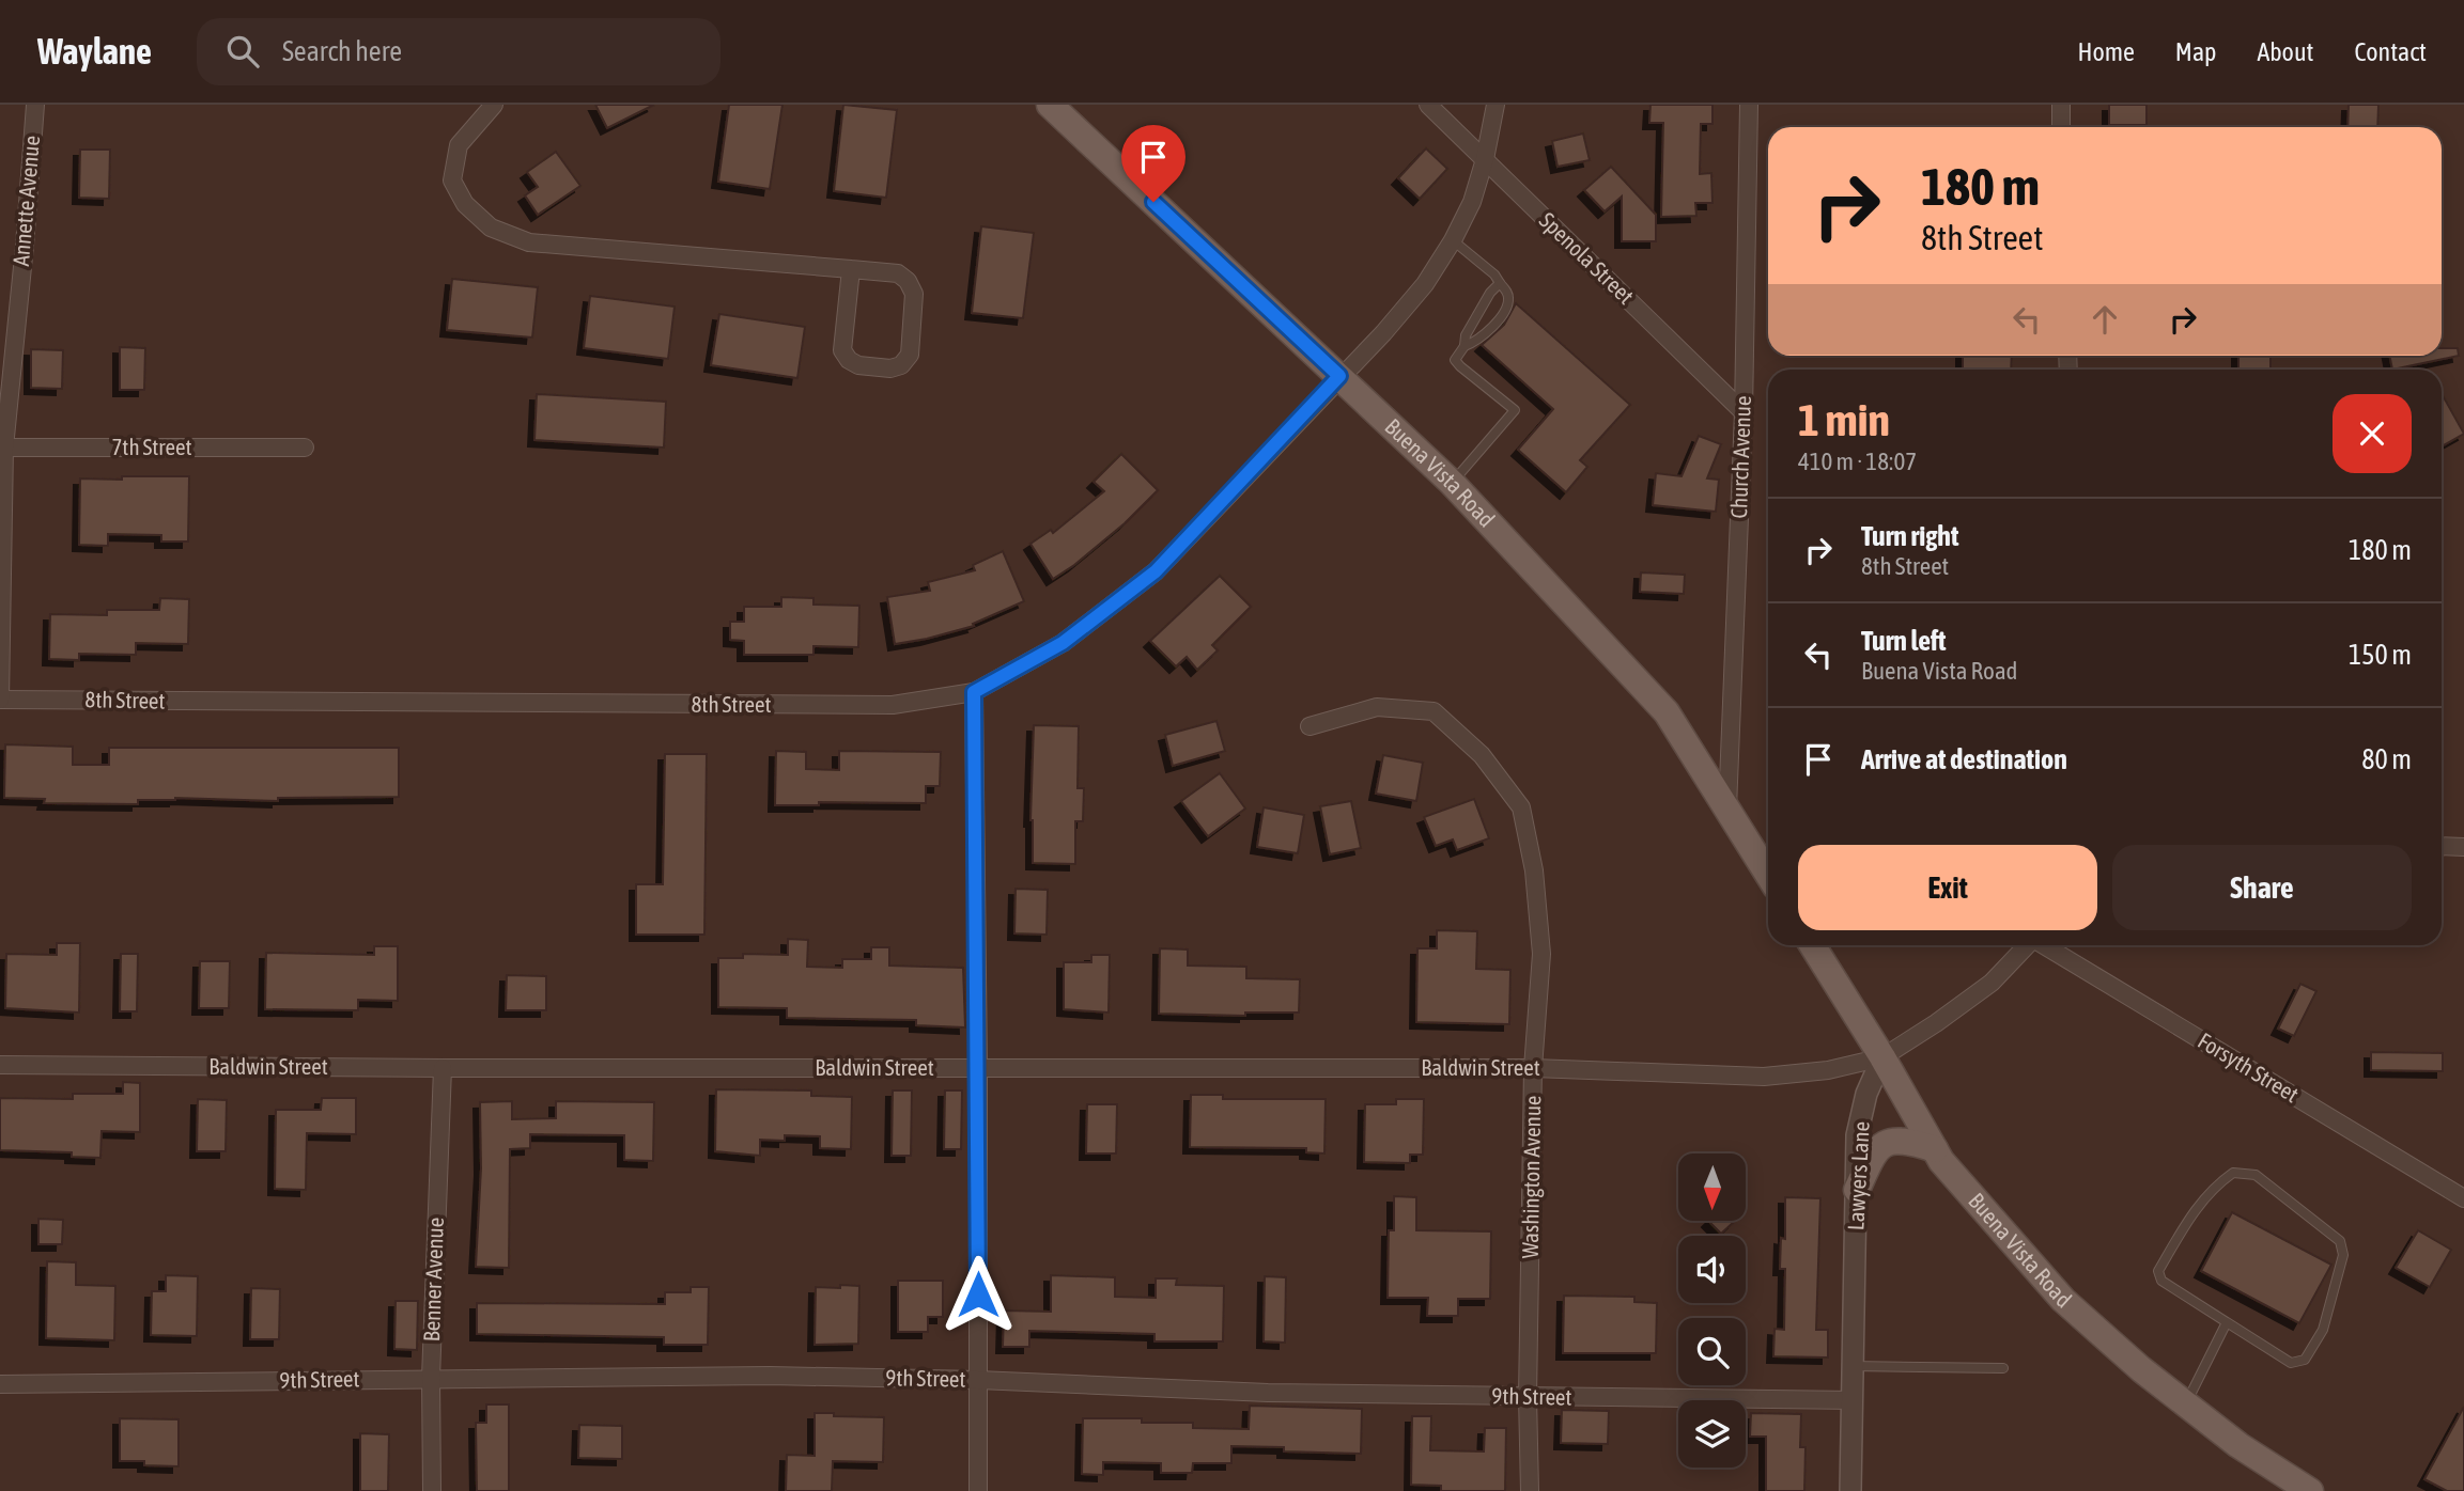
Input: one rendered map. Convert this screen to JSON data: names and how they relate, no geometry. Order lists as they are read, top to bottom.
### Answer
{
  "streets": {
    "main road": ["Buena Vista Road"],
    "street": [
      "Annette Avenue",
      "Spenola Street",
      "7th Street",
      "Church Avenue",
      "8th Street",
      "Baldwin Street",
      "Forsyth Street",
      "Lawyers Lane",
      "Washington Avenue",
      "Benner Avenue",
      "9th Street"
    ]
  },
  "crossings": [
    ["Annette Avenue", "7th Street"],
    ["Annette Avenue", "8th Street"],
    ["Spenola Street", "Church Avenue"],
    ["Spenola Street", "8th Street"],
    ["Church Avenue", "Buena Vista Road"],
    ["Buena Vista Road", "8th Street"],
    ["Buena Vista Road", "Baldwin Street"],
    ["Buena Vista Road", "Lawyers Lane"],
    ["Baldwin Street", "Lawyers Lane"],
    ["Baldwin Street", "Washington Avenue"],
    ["Baldwin Street", "Benner Avenue"],
    ["Lawyers Lane", "9th Street"],
    ["Washington Avenue", "9th Street"],
    ["Benner Avenue", "9th Street"]
  ],
  "north": "bottom",
  "page": {
    "header": "Waylane",
    "search": "Search here",
    "nav": [
      "Home",
      "Map",
      "About",
      "Contact"
    ],
    "turn": ["180 m", "8th Street"],
    "heading": ["1 min", "410 m · 18:07"],
    "list": [
      {
        "name": "Turn right",
        "note": "8th Street",
        "value": "180 m"
      },
      {
        "name": "Turn left",
        "note": "Buena Vista Road",
        "value": "150 m"
      },
      {
        "name": "Arrive at destination",
        "value": "80 m"
      }
    ],
    "buttons": ["Exit", "Share"]
  }
}
